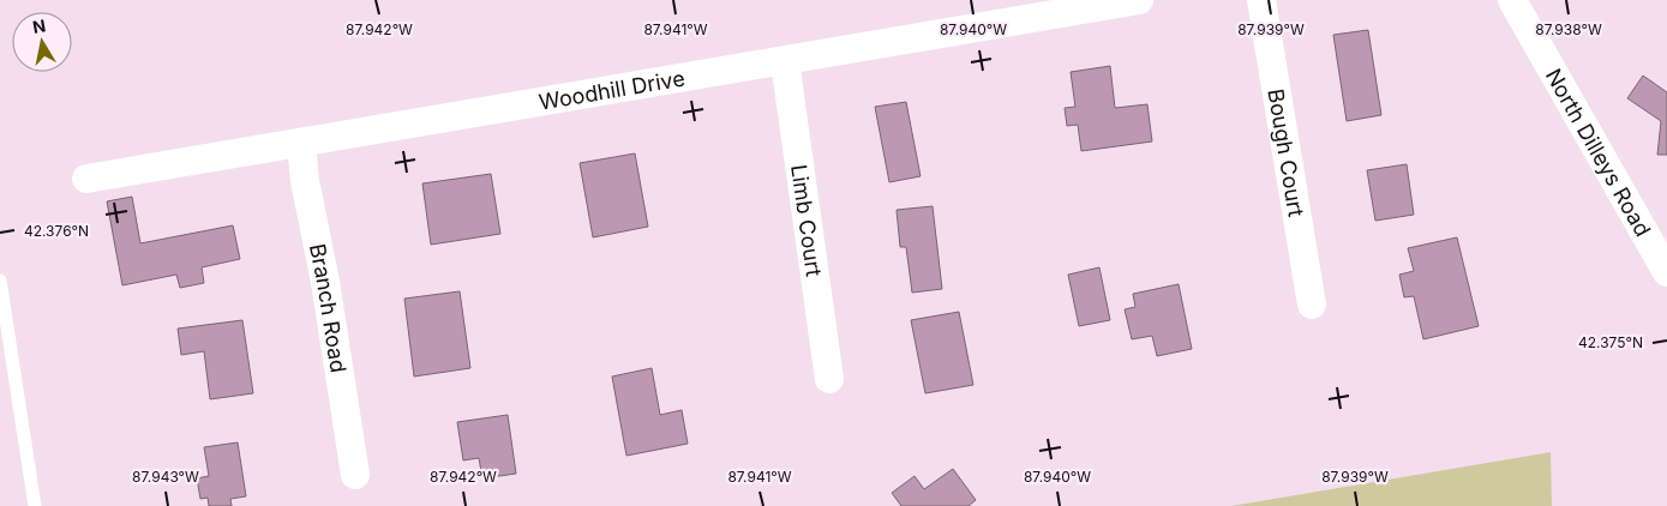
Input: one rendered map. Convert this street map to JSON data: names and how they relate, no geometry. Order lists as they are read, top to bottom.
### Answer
{
  "streets": {
    "street": [
      "Woodhill Drive",
      "Bough Court",
      "North Dilleys Road",
      "Limb Court",
      "Branch Road"
    ]
  },
  "crossings": [
    ["Woodhill Drive", "Limb Court"],
    ["Woodhill Drive", "Branch Road"]
  ],
  "north": "top",
  "coordinates": [
    "87.942°W",
    "87.941°W",
    "87.940°W",
    "87.939°W",
    "87.938°W",
    "42.376°N",
    "42.375°N",
    "87.943°W"
  ]
}
